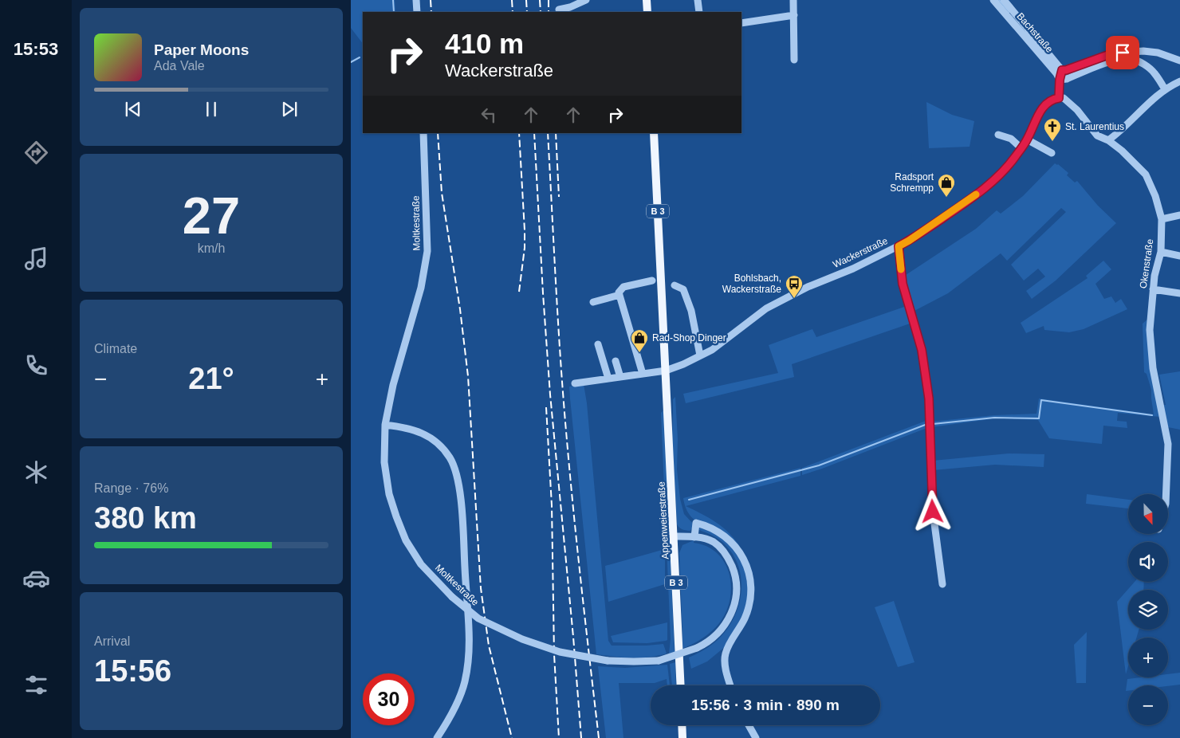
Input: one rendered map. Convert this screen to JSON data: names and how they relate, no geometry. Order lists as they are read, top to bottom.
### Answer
{
  "streets": {
    "main road": ["B 3", "Appenweierstraße"],
    "street": [
      "Bachstraße",
      "Moltkestraße",
      "Wackerstraße",
      "Okenstraße"
    ]
  },
  "crossings": [
    ["B 3", "Wackerstraße"],
    ["B 3", "Appenweierstraße"],
    ["Moltkestraße", "Appenweierstraße"],
    ["Wackerstraße", "Okenstraße"],
    ["Wackerstraße", "Appenweierstraße"]
  ],
  "places": {
    "church": ["St. Laurentius"],
    "shop": ["Radsport Schrempp", "Rad-Shop Dinger"],
    "bus stop": ["Bohlsbach, Wackerstraße"]
  },
  "north": "bottom",
  "page": {
    "tabs": "15:53",
    "turn": ["410 m", "Wackerstraße"],
    "song": ["Paper Moons", "Ada Vale"],
    "tile": [
      ["27", "km/h"],
      "Climate",
      ["Range · 76%", "380 km"],
      ["Arrival", "15:56"]
    ],
    "heat": ["−", "21°", "+"],
    "map_buttons": ["+", "−"],
    "limit": "30",
    "trip": "15:56 · 3 min · 890 m"
  }
}
